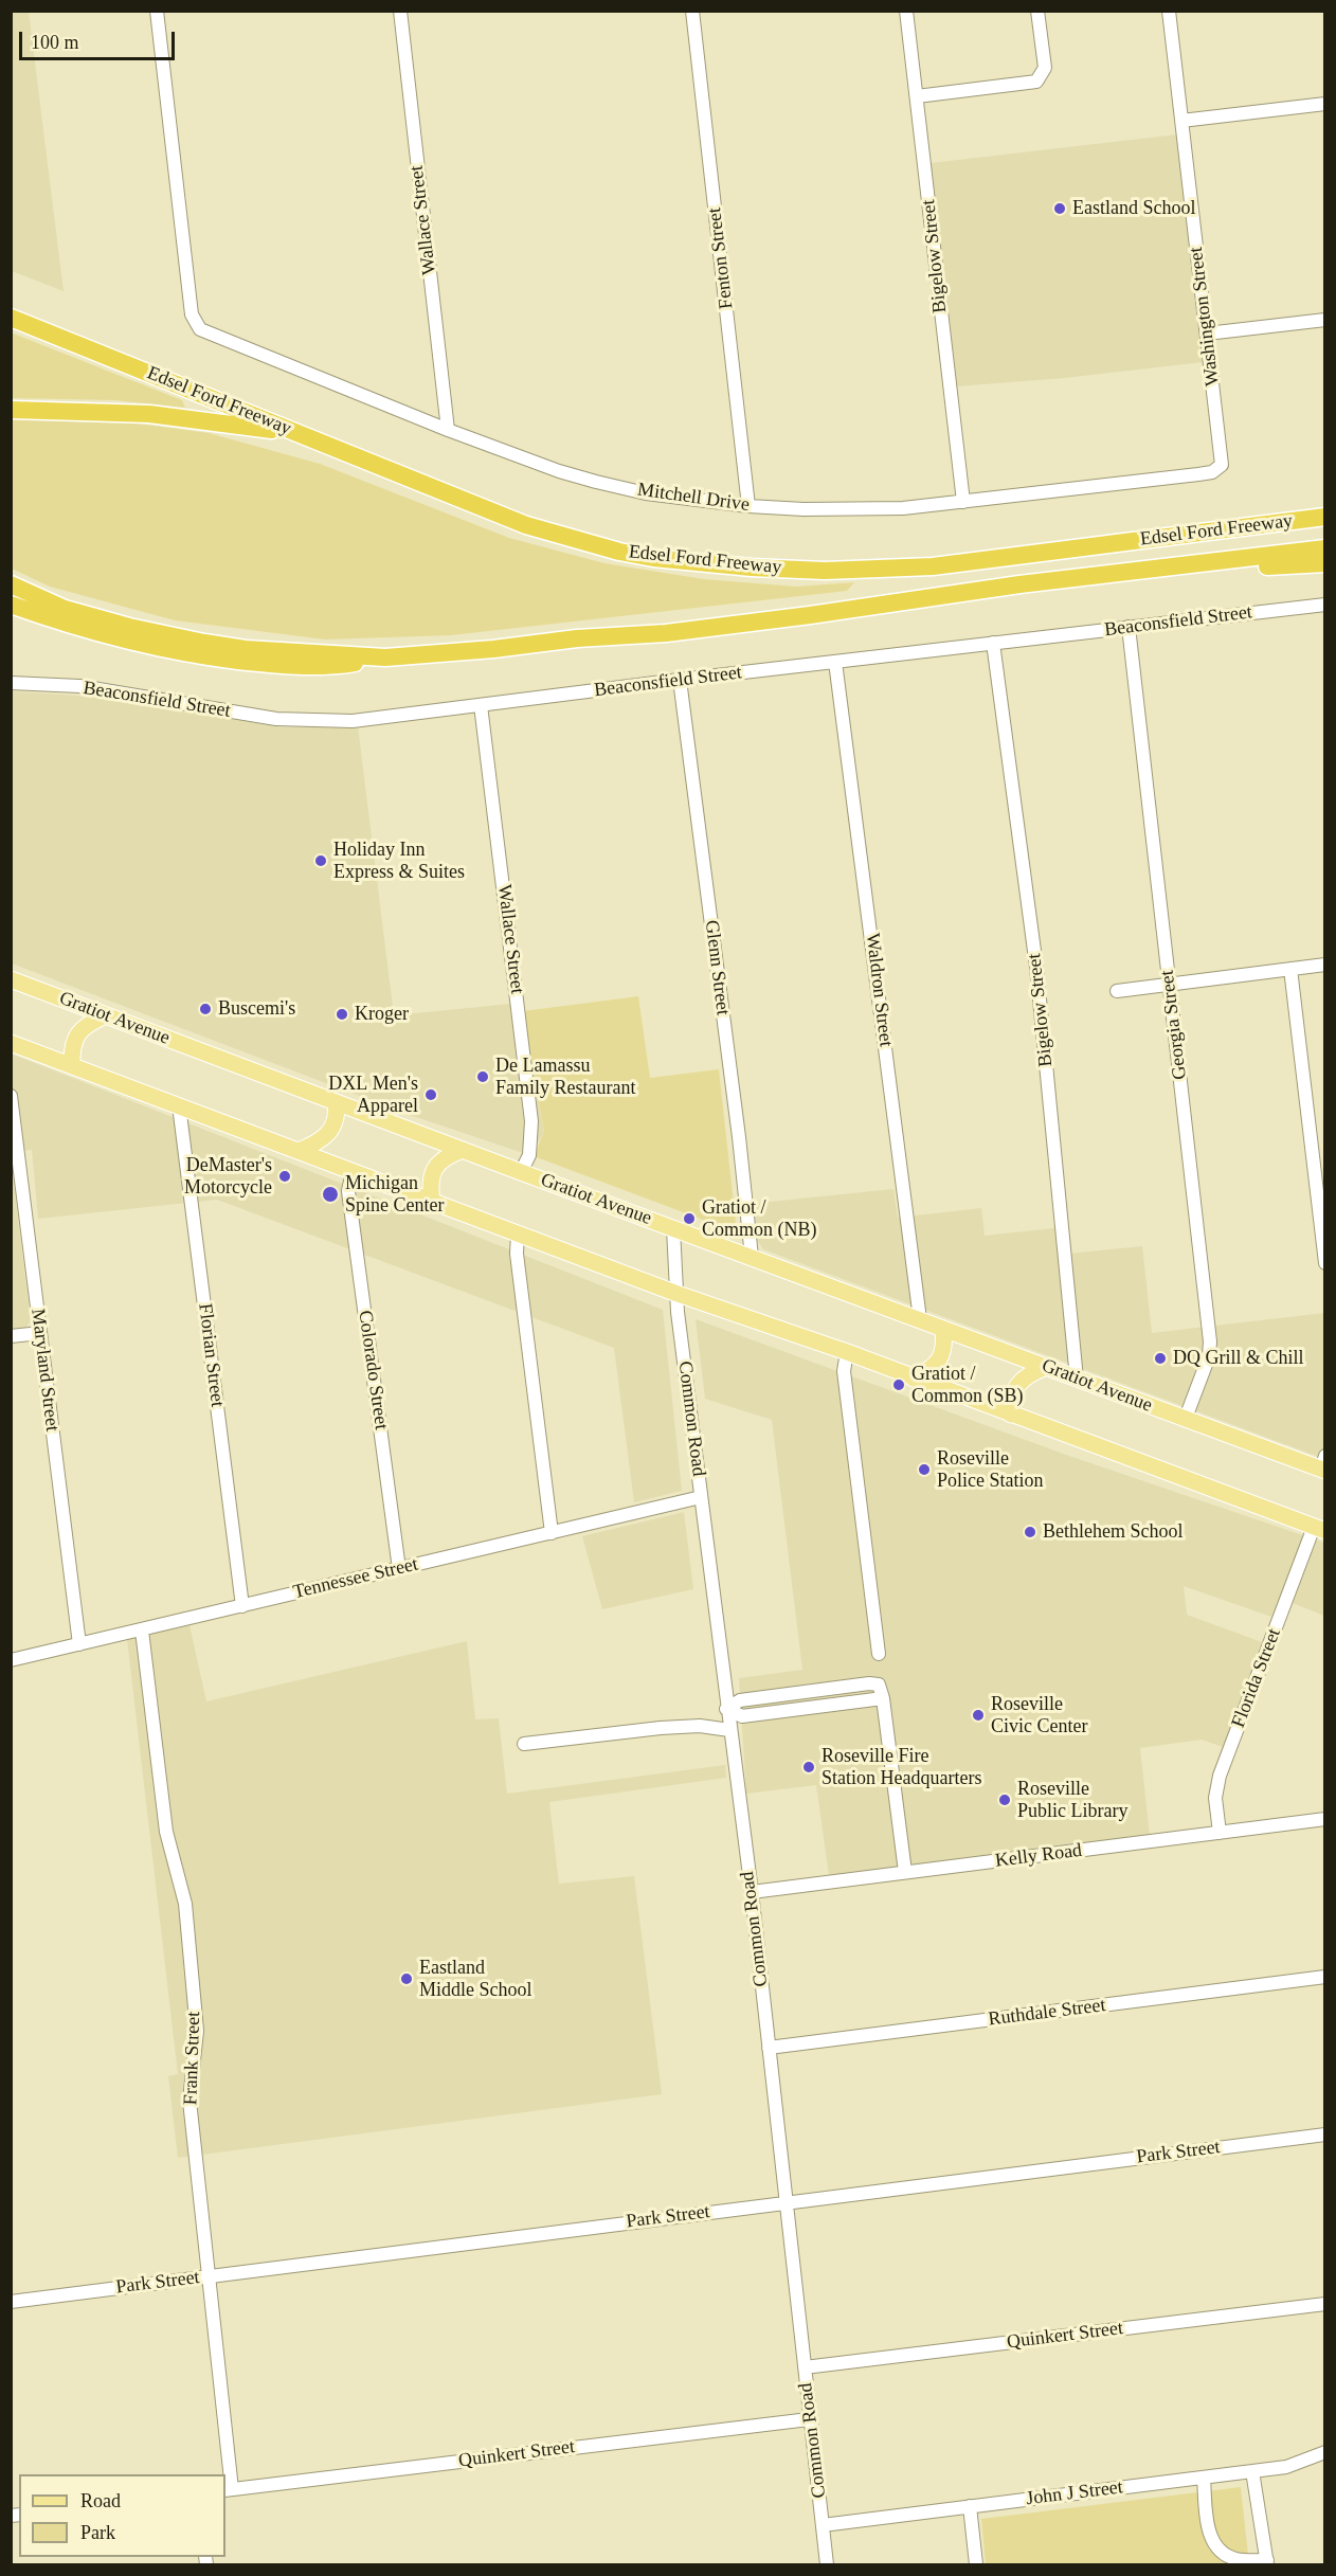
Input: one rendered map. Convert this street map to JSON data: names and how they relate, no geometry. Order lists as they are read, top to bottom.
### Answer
{
  "streets": {
    "highway": ["Edsel Ford Freeway"],
    "main road": ["Gratiot Avenue"],
    "street": [
      "Wallace Street",
      "Bigelow Street",
      "Fenton Street",
      "Washington Street",
      "Mitchell Drive",
      "Beaconsfield Street",
      "Glenn Street",
      "Waldron Street",
      "Georgia Street",
      "Florian Street",
      "Maryland Street",
      "Colorado Street",
      "Common Road",
      "Tennessee Street",
      "Florida Street",
      "Kelly Road",
      "Ruthdale Street",
      "Frank Street",
      "Park Street",
      "Quinkert Street",
      "John J Street"
    ]
  },
  "crossings": [
    ["Wallace Street", "Mitchell Drive"],
    ["Wallace Street", "Beaconsfield Street"],
    ["Wallace Street", "Gratiot Avenue"],
    ["Bigelow Street", "Mitchell Drive"],
    ["Bigelow Street", "Beaconsfield Street"],
    ["Bigelow Street", "Gratiot Avenue"],
    ["Fenton Street", "Mitchell Drive"],
    ["Washington Street", "Mitchell Drive"],
    ["Beaconsfield Street", "Glenn Street"],
    ["Beaconsfield Street", "Waldron Street"],
    ["Beaconsfield Street", "Georgia Street"],
    ["Glenn Street", "Gratiot Avenue"],
    ["Waldron Street", "Gratiot Avenue"],
    ["Gratiot Avenue", "Georgia Street"],
    ["Gratiot Avenue", "Common Road"],
    ["Florian Street", "Tennessee Street"],
    ["Maryland Street", "Tennessee Street"],
    ["Colorado Street", "Tennessee Street"],
    ["Common Road", "Tennessee Street"],
    ["Common Road", "Kelly Road"],
    ["Common Road", "Ruthdale Street"],
    ["Common Road", "Park Street"],
    ["Common Road", "Quinkert Street"],
    ["Common Road", "John J Street"],
    ["Tennessee Street", "Frank Street"],
    ["Florida Street", "Kelly Road"],
    ["Frank Street", "Park Street"],
    ["Frank Street", "Quinkert Street"]
  ],
  "places": [
    "Eastland School",
    "Holiday Inn Express & Suites",
    "Buscemi's",
    "Kroger",
    "De Lamassu Family Restaurant",
    "DXL Men's Apparel",
    "DeMaster's Motorcycle",
    "Michigan Spine Center",
    "Gratiot / Common (NB)",
    "DQ Grill & Chill",
    "Gratiot / Common (SB)",
    "Roseville Police Station",
    "Bethlehem School",
    "Roseville Civic Center",
    "Roseville Fire Station Headquarters",
    "Roseville Public Library",
    "Eastland Middle School"
  ],
  "legend": ["Road", "Park"],
  "scale_bar": "100 m"
}
